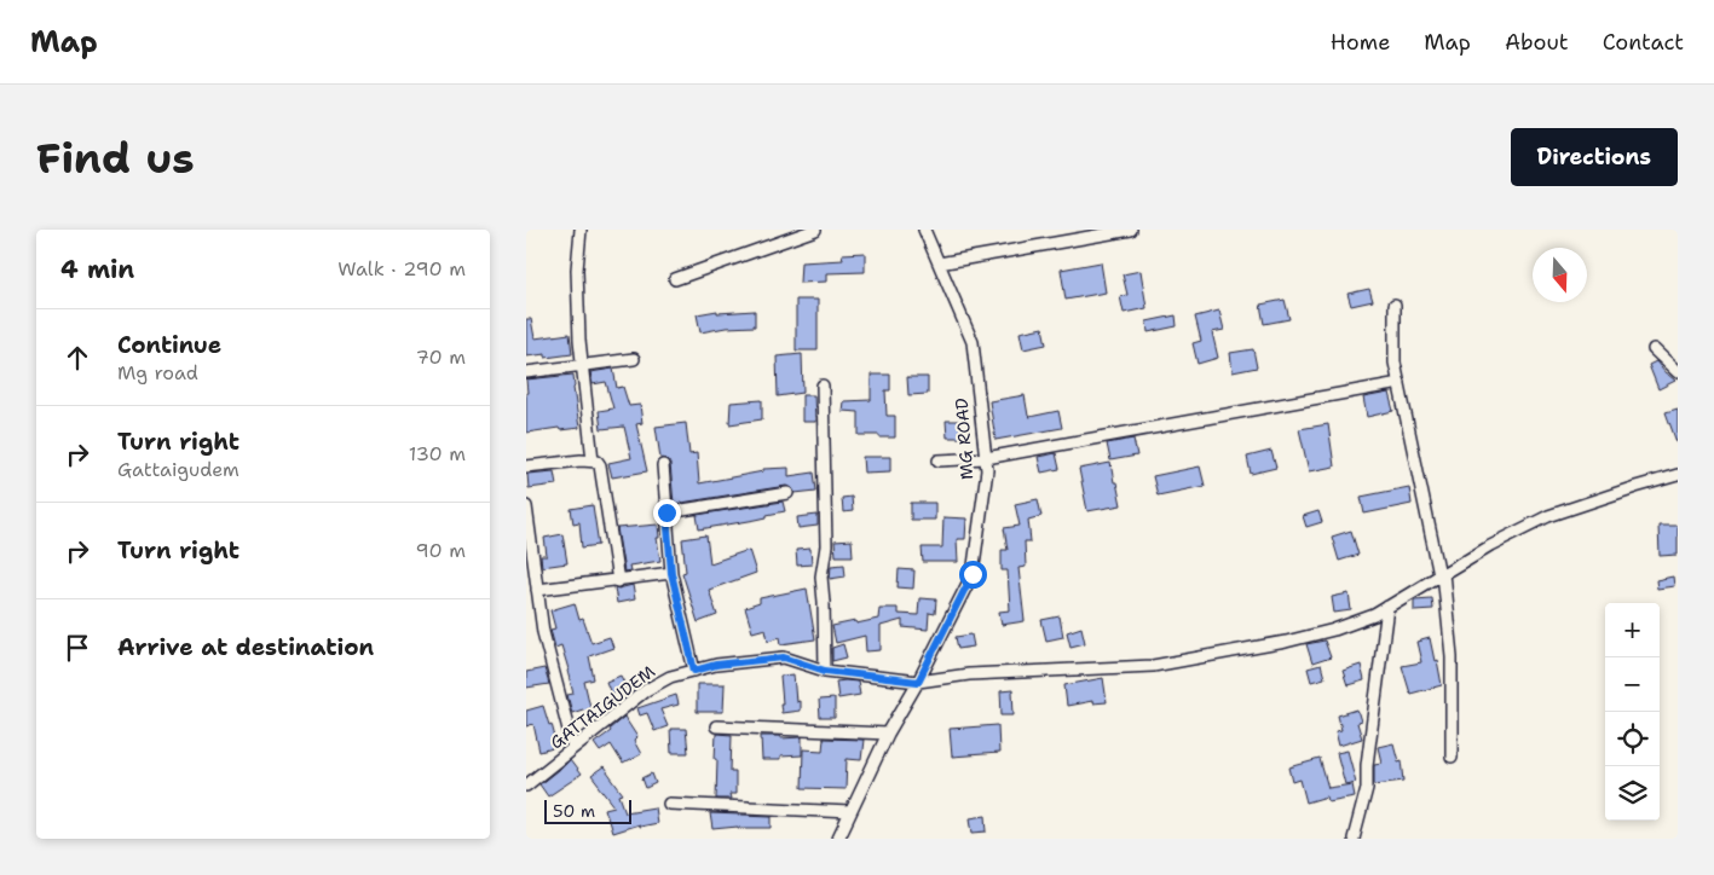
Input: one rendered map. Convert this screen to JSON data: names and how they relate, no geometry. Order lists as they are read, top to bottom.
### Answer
{
  "streets": {
    "street": ["MG ROAD", "GATTAIGUDEM"]
  },
  "crossings": [
    ["MG ROAD", "GATTAIGUDEM"]
  ],
  "scale_bar": "50 m",
  "north": "bottom",
  "page": {
    "header": "Map",
    "nav": [
      "Home",
      "Map",
      "About",
      "Contact"
    ],
    "buttons": "Directions",
    "title": "Find us",
    "heading": ["4 min", "Walk · 290 m"],
    "list": [
      ["Continue", "Mg road", "70 m"],
      ["Turn right", "Gattaigudem", "130 m"],
      ["Turn right", "90 m"],
      "Arrive at destination"
    ],
    "map_buttons": ["+", "−"],
    "scale": "50 m"
  }
}
